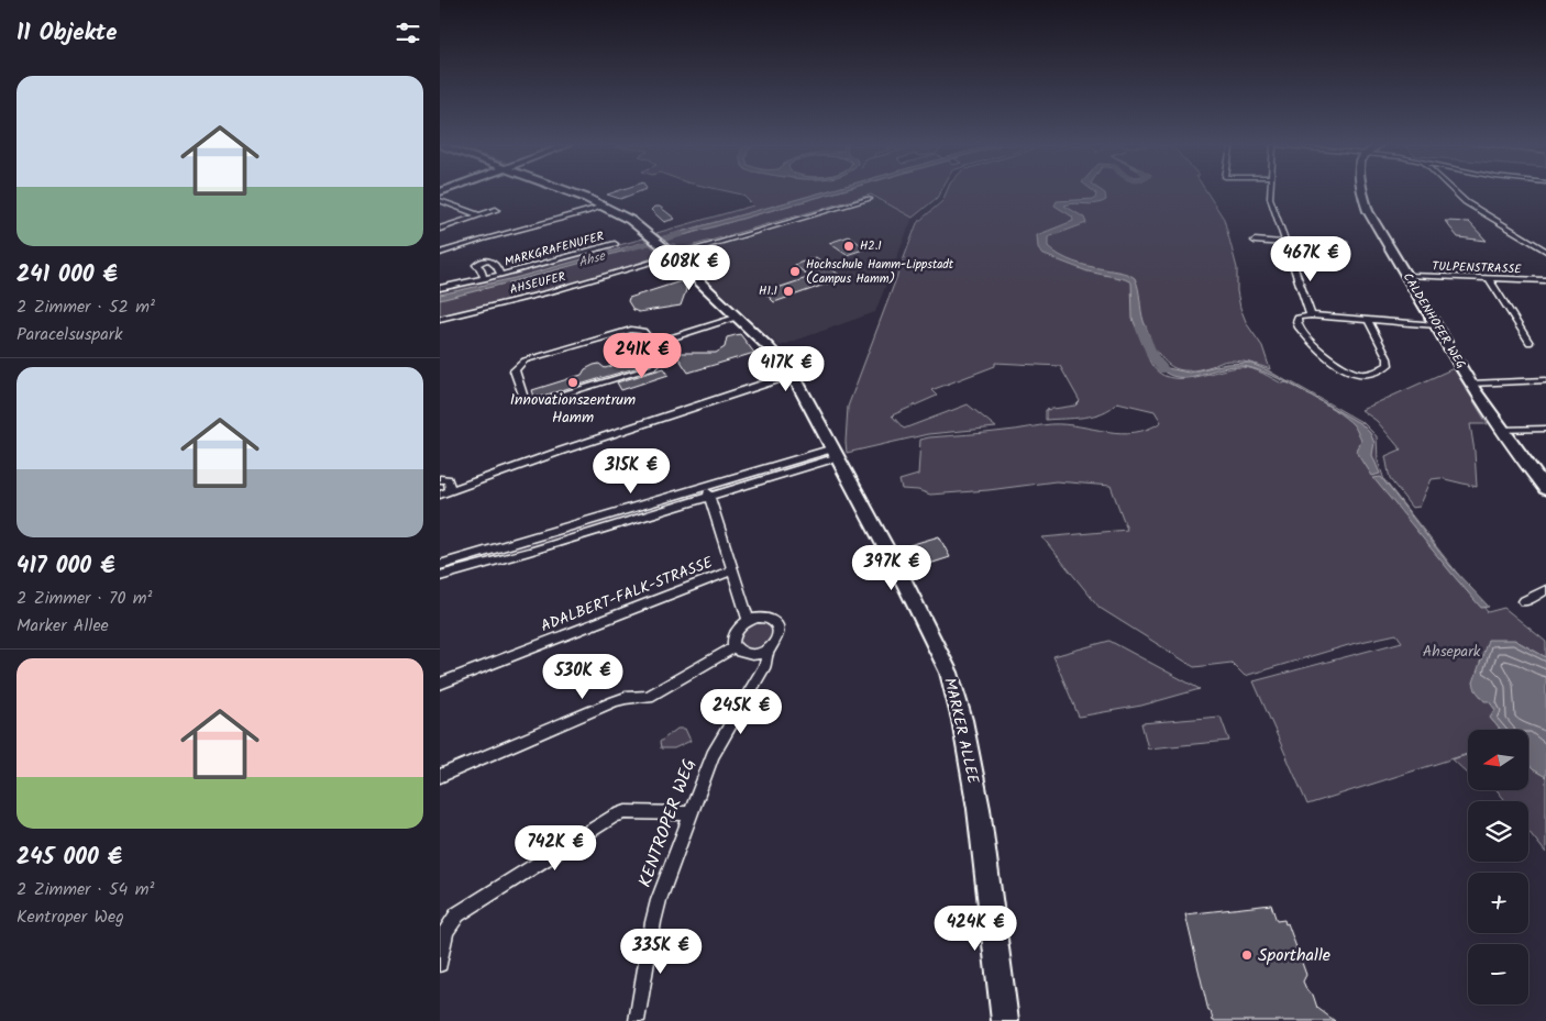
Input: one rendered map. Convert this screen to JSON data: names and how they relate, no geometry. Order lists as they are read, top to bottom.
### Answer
{
  "streets": {
    "street": [
      "MARKGRAFENUFER",
      "TULPENSTRASSE",
      "AHSEUFER",
      "CALDENHOFER WEG",
      "ADALBERT-FALK-STRASSE",
      "MARKER ALLEE",
      "KENTROPER WEG"
    ]
  },
  "crossings": [
    ["TULPENSTRASSE", "CALDENHOFER WEG"],
    ["AHSEUFER", "MARKER ALLEE"]
  ],
  "water": ["Ahse"],
  "parks": ["Ahsepark"],
  "places": [
    "H2.1",
    "Hochschule Hamm-Lippstadt (Campus Hamm)",
    "H1.1",
    "Innovationszentrum Hamm",
    "Sporthalle"
  ],
  "north": "left",
  "page": {
    "heading": "11 Objekte",
    "list": [
      {
        "name": "241 000 €",
        "note": "2 Zimmer · 52 m² · Paracelsuspark"
      },
      {
        "name": "417 000 €",
        "note": "2 Zimmer · 70 m² · Marker Allee"
      },
      {
        "name": "245 000 €",
        "note": "2 Zimmer · 54 m² · Kentroper Weg"
      }
    ],
    "price": [
      "467K €",
      "608K €",
      "241K €",
      "417K €",
      "315K €",
      "397K €",
      "530K €",
      "245K €",
      "742K €",
      "424K €",
      "335K €"
    ],
    "map_buttons": ["+", "−"]
  }
}
